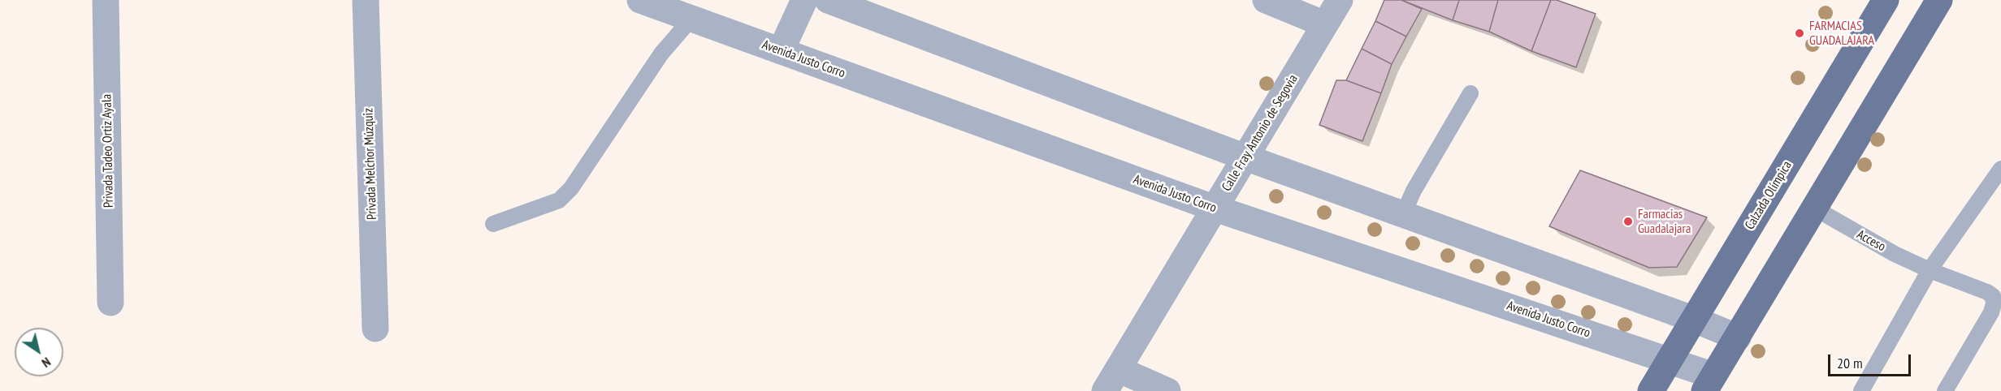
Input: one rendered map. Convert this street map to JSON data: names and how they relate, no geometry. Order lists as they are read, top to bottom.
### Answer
{
  "streets": {
    "main road": ["Calzada Olímpica"],
    "street": [
      "Avenida Justo Corro",
      "Calle Fray Antonio de Segovia",
      "Privada Tadeo Ortiz Ayala",
      "Privada Melchor Múzquiz"
    ],
    "lane": ["Acceso"]
  },
  "crossings": [
    ["Avenida Justo Corro", "Calle Fray Antonio de Segovia"],
    ["Avenida Justo Corro", "Calzada Olímpica"]
  ],
  "places": ["FARMACIAS GUADALAJARA", "Farmacias Guadalajara"],
  "scale_bar": "20 m",
  "north": "bottom right"
}
